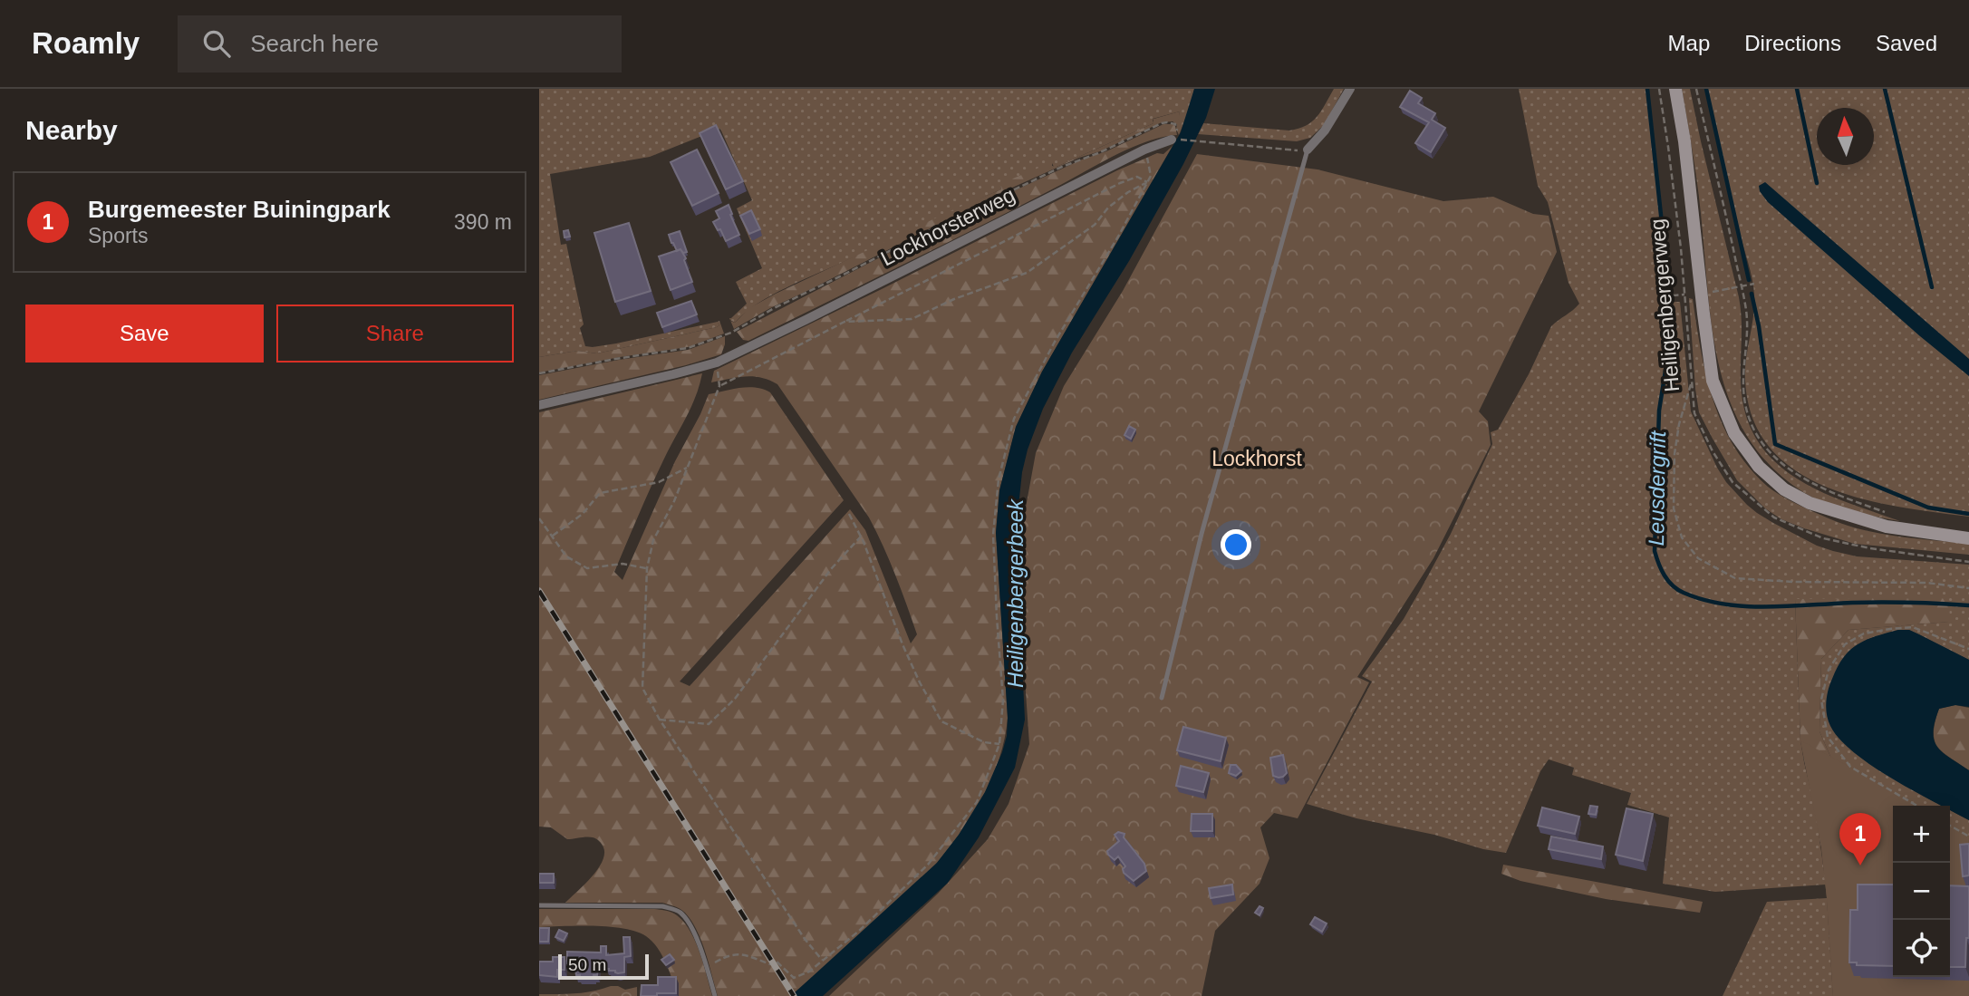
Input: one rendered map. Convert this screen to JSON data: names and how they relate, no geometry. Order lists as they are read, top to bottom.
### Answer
{
  "streets": {
    "main road": ["Heiligenbergerweg"],
    "street": ["Lockhorsterweg"]
  },
  "water": ["Leusdergrift", "Heiligenbergerbeek"],
  "parks": ["Lockhorst"],
  "scale_bar": "50 m",
  "north": "top",
  "page": {
    "header": "Roamly",
    "search": "Search here",
    "nav": ["Map", "Directions", "Saved"],
    "heading": "Nearby",
    "list": [
      {
        "mark": "1",
        "name": "Burgemeester Buiningpark",
        "note": "Sports",
        "value": "390 m"
      }
    ],
    "buttons": ["Save", "Share"],
    "map_buttons": ["+", "−"],
    "pins": "1",
    "scale": "50 m"
  }
}
